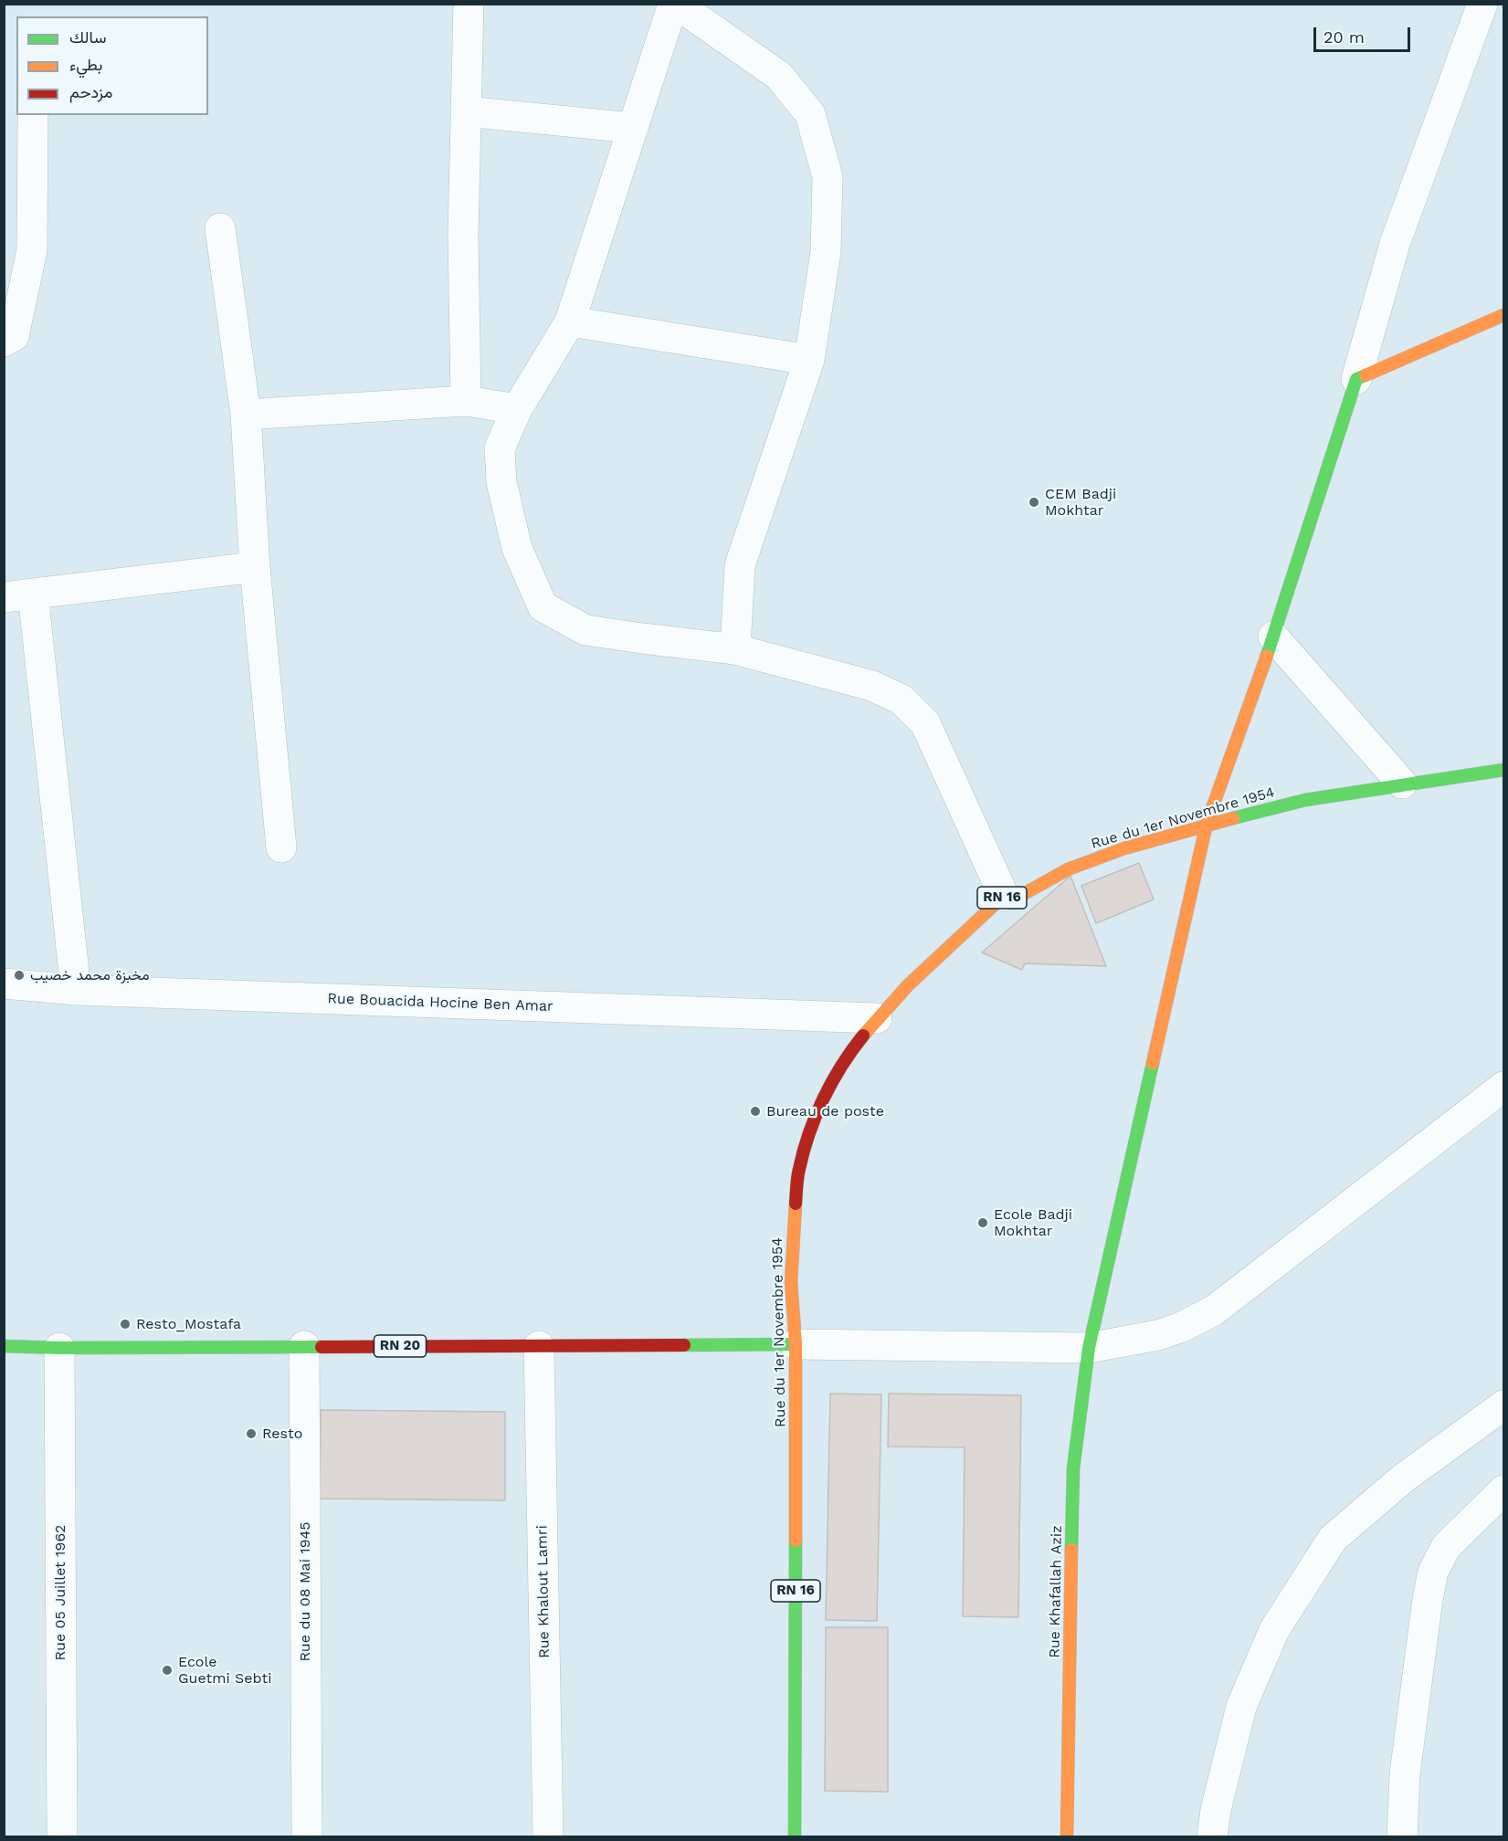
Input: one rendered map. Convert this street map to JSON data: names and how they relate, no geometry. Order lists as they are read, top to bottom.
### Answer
{
  "streets": {
    "main road": [
      "Rue du 1er Novembre 1954",
      "RN 16",
      "RN 20",
      "Rue Khafallah Aziz"
    ],
    "street": [
      "Rue Bouacida Hocine Ben Amar",
      "Rue du 08 Mai 1945",
      "Rue Khalout Lamri",
      "Rue 05 Juillet 1962"
    ]
  },
  "crossings": [
    ["Rue du 1er Novembre 1954", "Rue Bouacida Hocine Ben Amar"],
    ["Rue du 1er Novembre 1954", "RN 20"],
    ["Rue du 1er Novembre 1954", "Rue Khafallah Aziz"],
    ["RN 20", "Rue du 08 Mai 1945"],
    ["RN 20", "Rue Khalout Lamri"],
    ["RN 20", "Rue 05 Juillet 1962"]
  ],
  "places": [
    "CEM Badji Mokhtar",
    "مخبزة محمد خصيب",
    "Bureau de poste",
    "Ecole Badji Mokhtar",
    "Resto_Mostafa",
    "Resto",
    "Ecole Guetmi Sebti"
  ],
  "legend": ["سالك", "بطيء", "مزدحم"],
  "scale_bar": "20 m"
}
